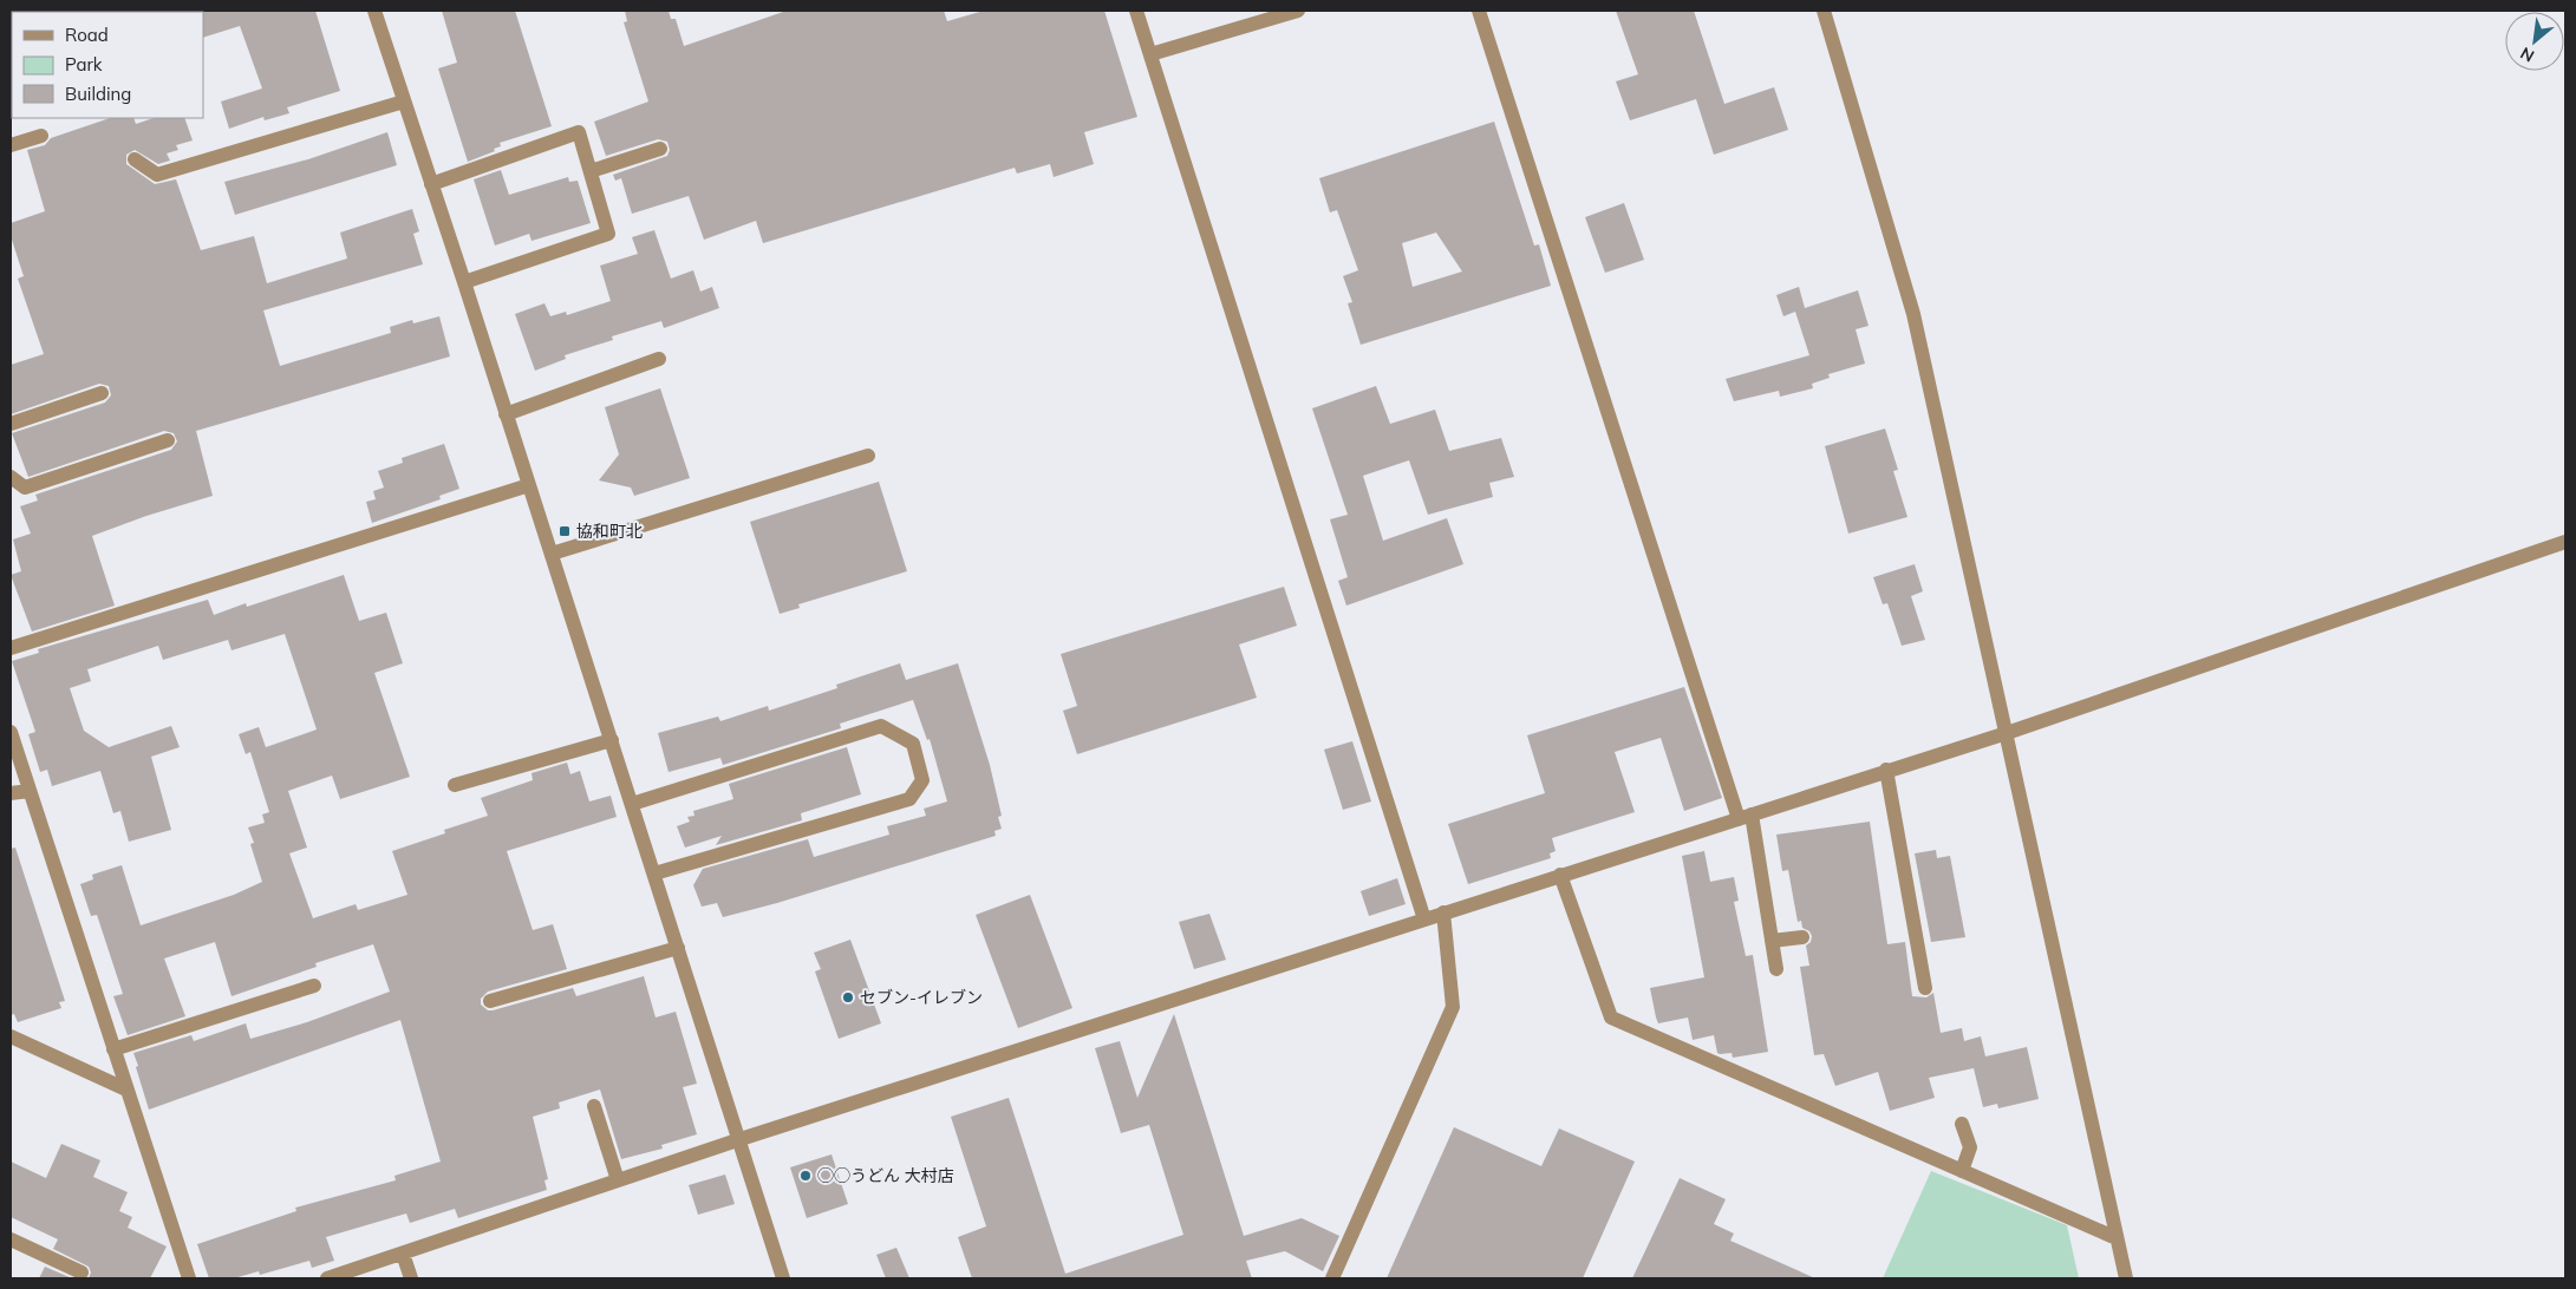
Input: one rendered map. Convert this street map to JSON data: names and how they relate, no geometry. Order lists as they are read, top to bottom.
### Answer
{
  "places": {
    "transit": ["協和町北"],
    "other": ["セブン-イレブン", "◯◯うどん 大村店"]
  },
  "legend": ["Road", "Park", "Building"],
  "north": "bottom left"
}
